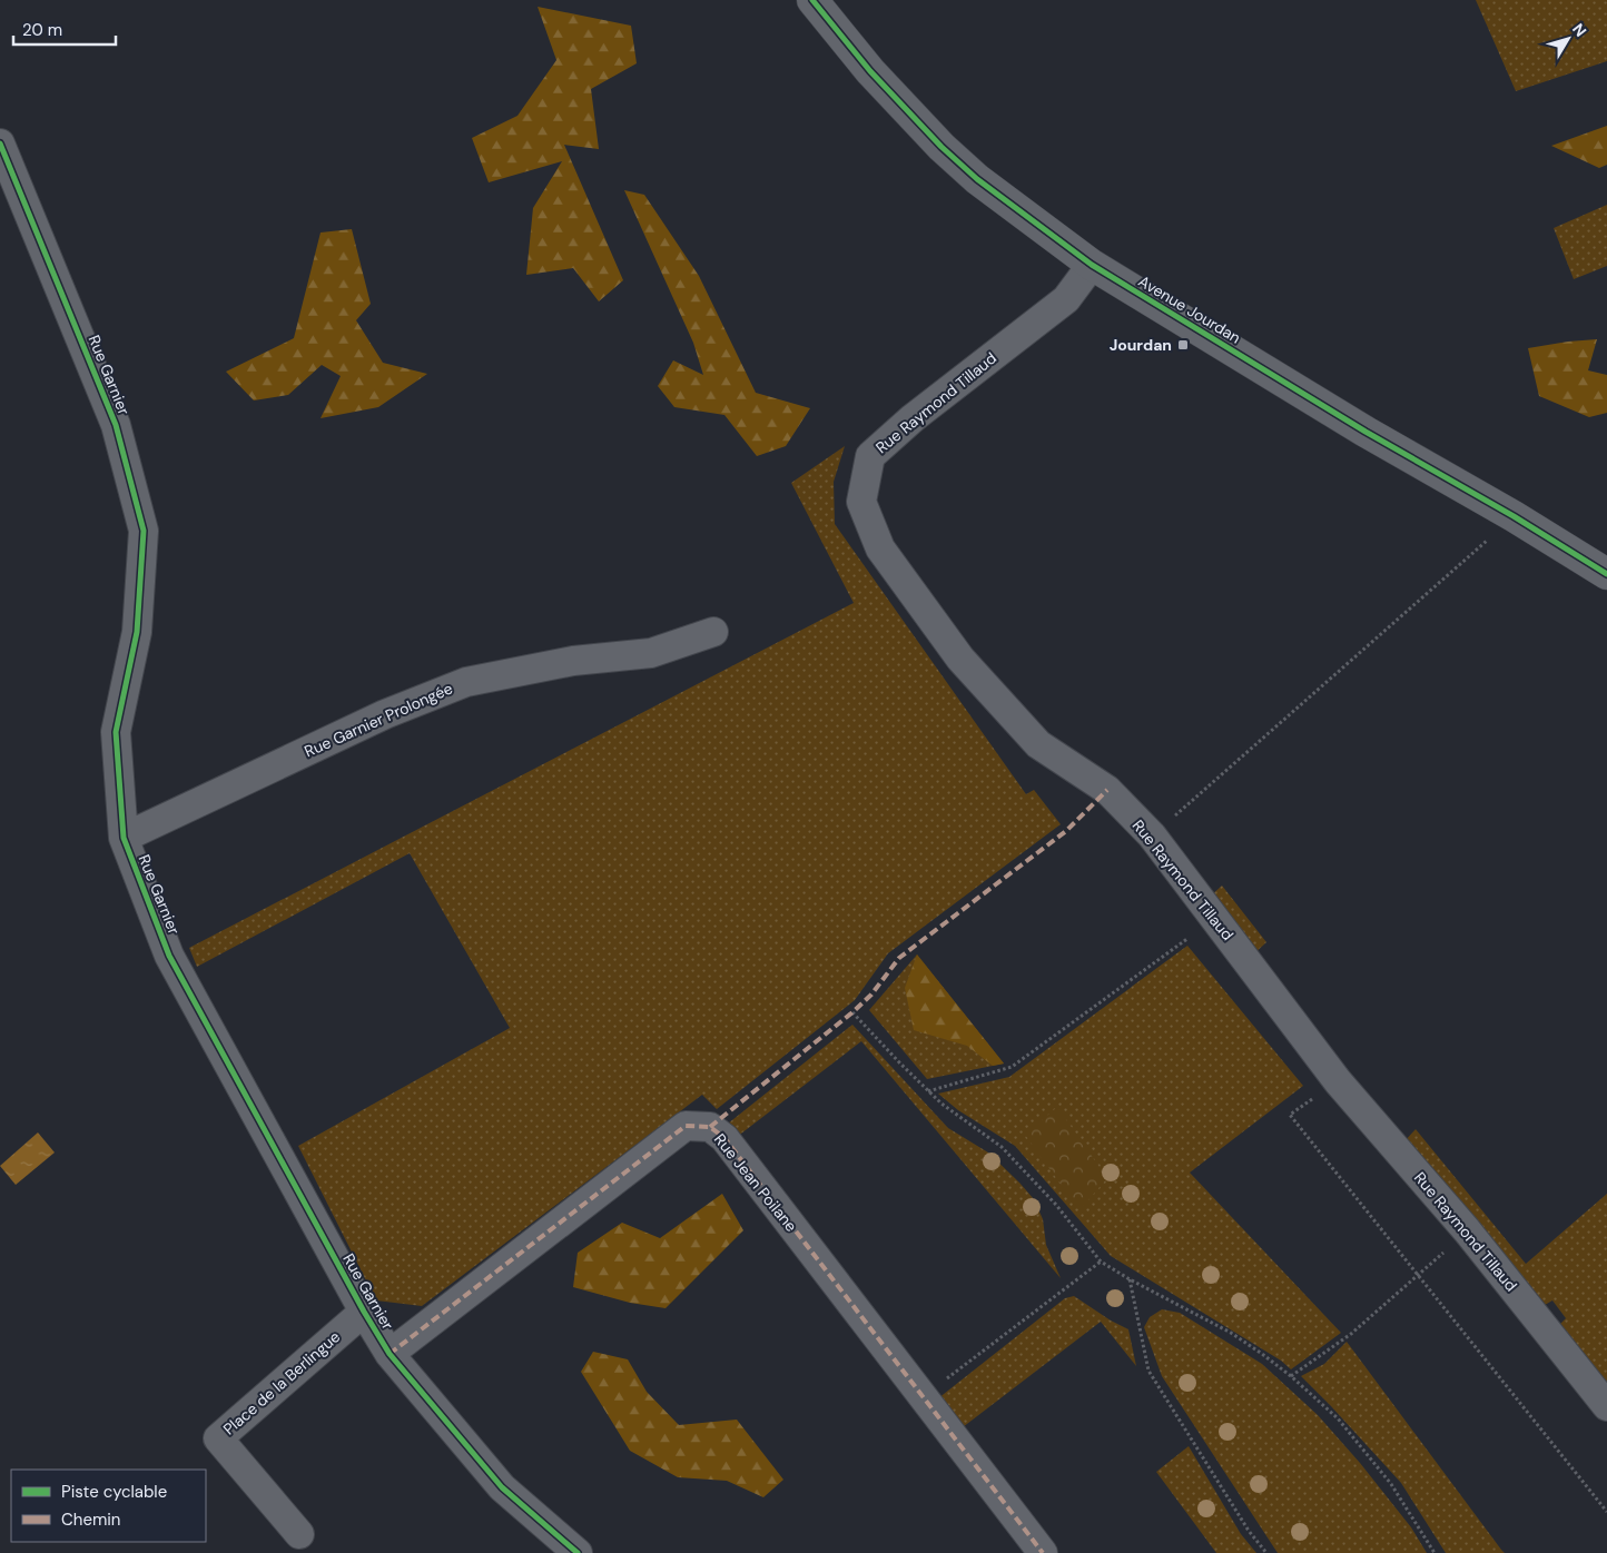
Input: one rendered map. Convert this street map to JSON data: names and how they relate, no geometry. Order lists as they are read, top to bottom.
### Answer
{
  "streets": {
    "main road": ["Avenue Jourdan"],
    "street": [
      "Rue Garnier",
      "Rue Raymond Tillaud",
      "Rue Garnier Prolongée",
      "Rue Jean Poilane",
      "Place de la Berlingue"
    ]
  },
  "crossings": [
    ["Avenue Jourdan", "Rue Raymond Tillaud"],
    ["Rue Garnier", "Rue Garnier Prolongée"],
    ["Rue Garnier", "Rue Jean Poilane"],
    ["Rue Garnier", "Place de la Berlingue"]
  ],
  "places": {
    "transit": ["Jourdan"]
  },
  "legend": ["Piste cyclable", "Chemin"],
  "scale_bar": "20 m",
  "north": "top right"
}
